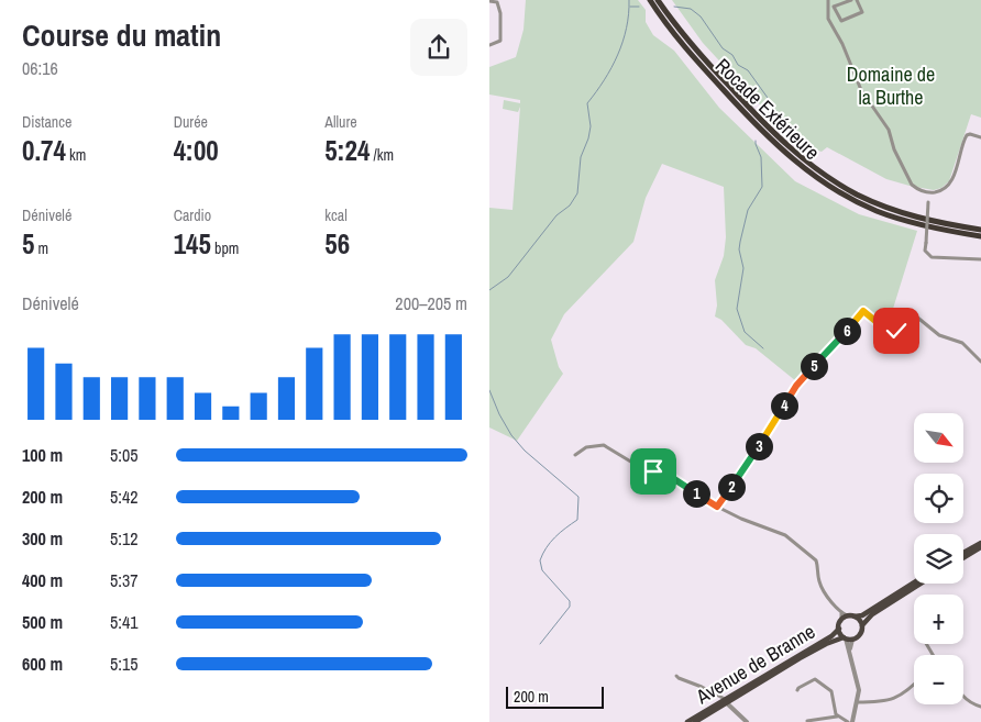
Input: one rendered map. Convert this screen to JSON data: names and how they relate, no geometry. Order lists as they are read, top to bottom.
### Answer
{
  "streets": {
    "highway": ["Rocade Extérieure"],
    "main road": ["Avenue de Branne"]
  },
  "parks": ["Domaine de la Burthe"],
  "scale_bar": "200 m",
  "north": "bottom right",
  "page": {
    "heading": ["Course du matin", "06:16"],
    "stats": [
      ["Distance", "0.74 km"],
      ["Durée", "4:00"],
      ["Allure", "5:24 /km"],
      ["Dénivelé", "5 m"],
      ["Cardio", "145 bpm"],
      ["kcal", "56"]
    ],
    "chart": ["Dénivelé", "200–205 m"],
    "pins": [
      "6",
      "5",
      "4",
      "3",
      "2",
      "1"
    ],
    "map_buttons": ["+", "−"],
    "list": [
      {
        "name": "100 m",
        "note": "5:05"
      },
      {
        "name": "200 m",
        "note": "5:42"
      },
      {
        "name": "300 m",
        "note": "5:12"
      },
      {
        "name": "400 m",
        "note": "5:37"
      },
      {
        "name": "500 m",
        "note": "5:41"
      },
      {
        "name": "600 m",
        "note": "5:15"
      }
    ],
    "scale": "200 m"
  }
}
